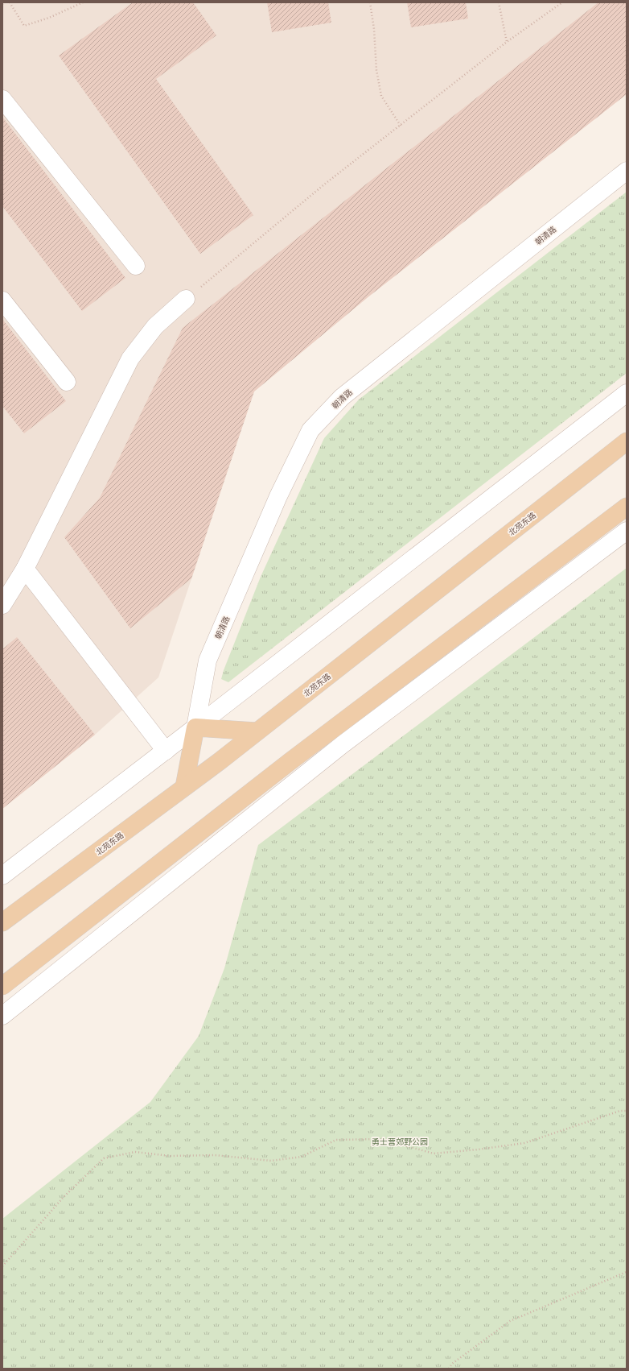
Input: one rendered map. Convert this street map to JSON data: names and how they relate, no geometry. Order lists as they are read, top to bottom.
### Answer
{
  "streets": {
    "main road": ["北苑东路"],
    "street": ["朝清路"]
  },
  "parks": ["勇士营郊野公园"]
}
